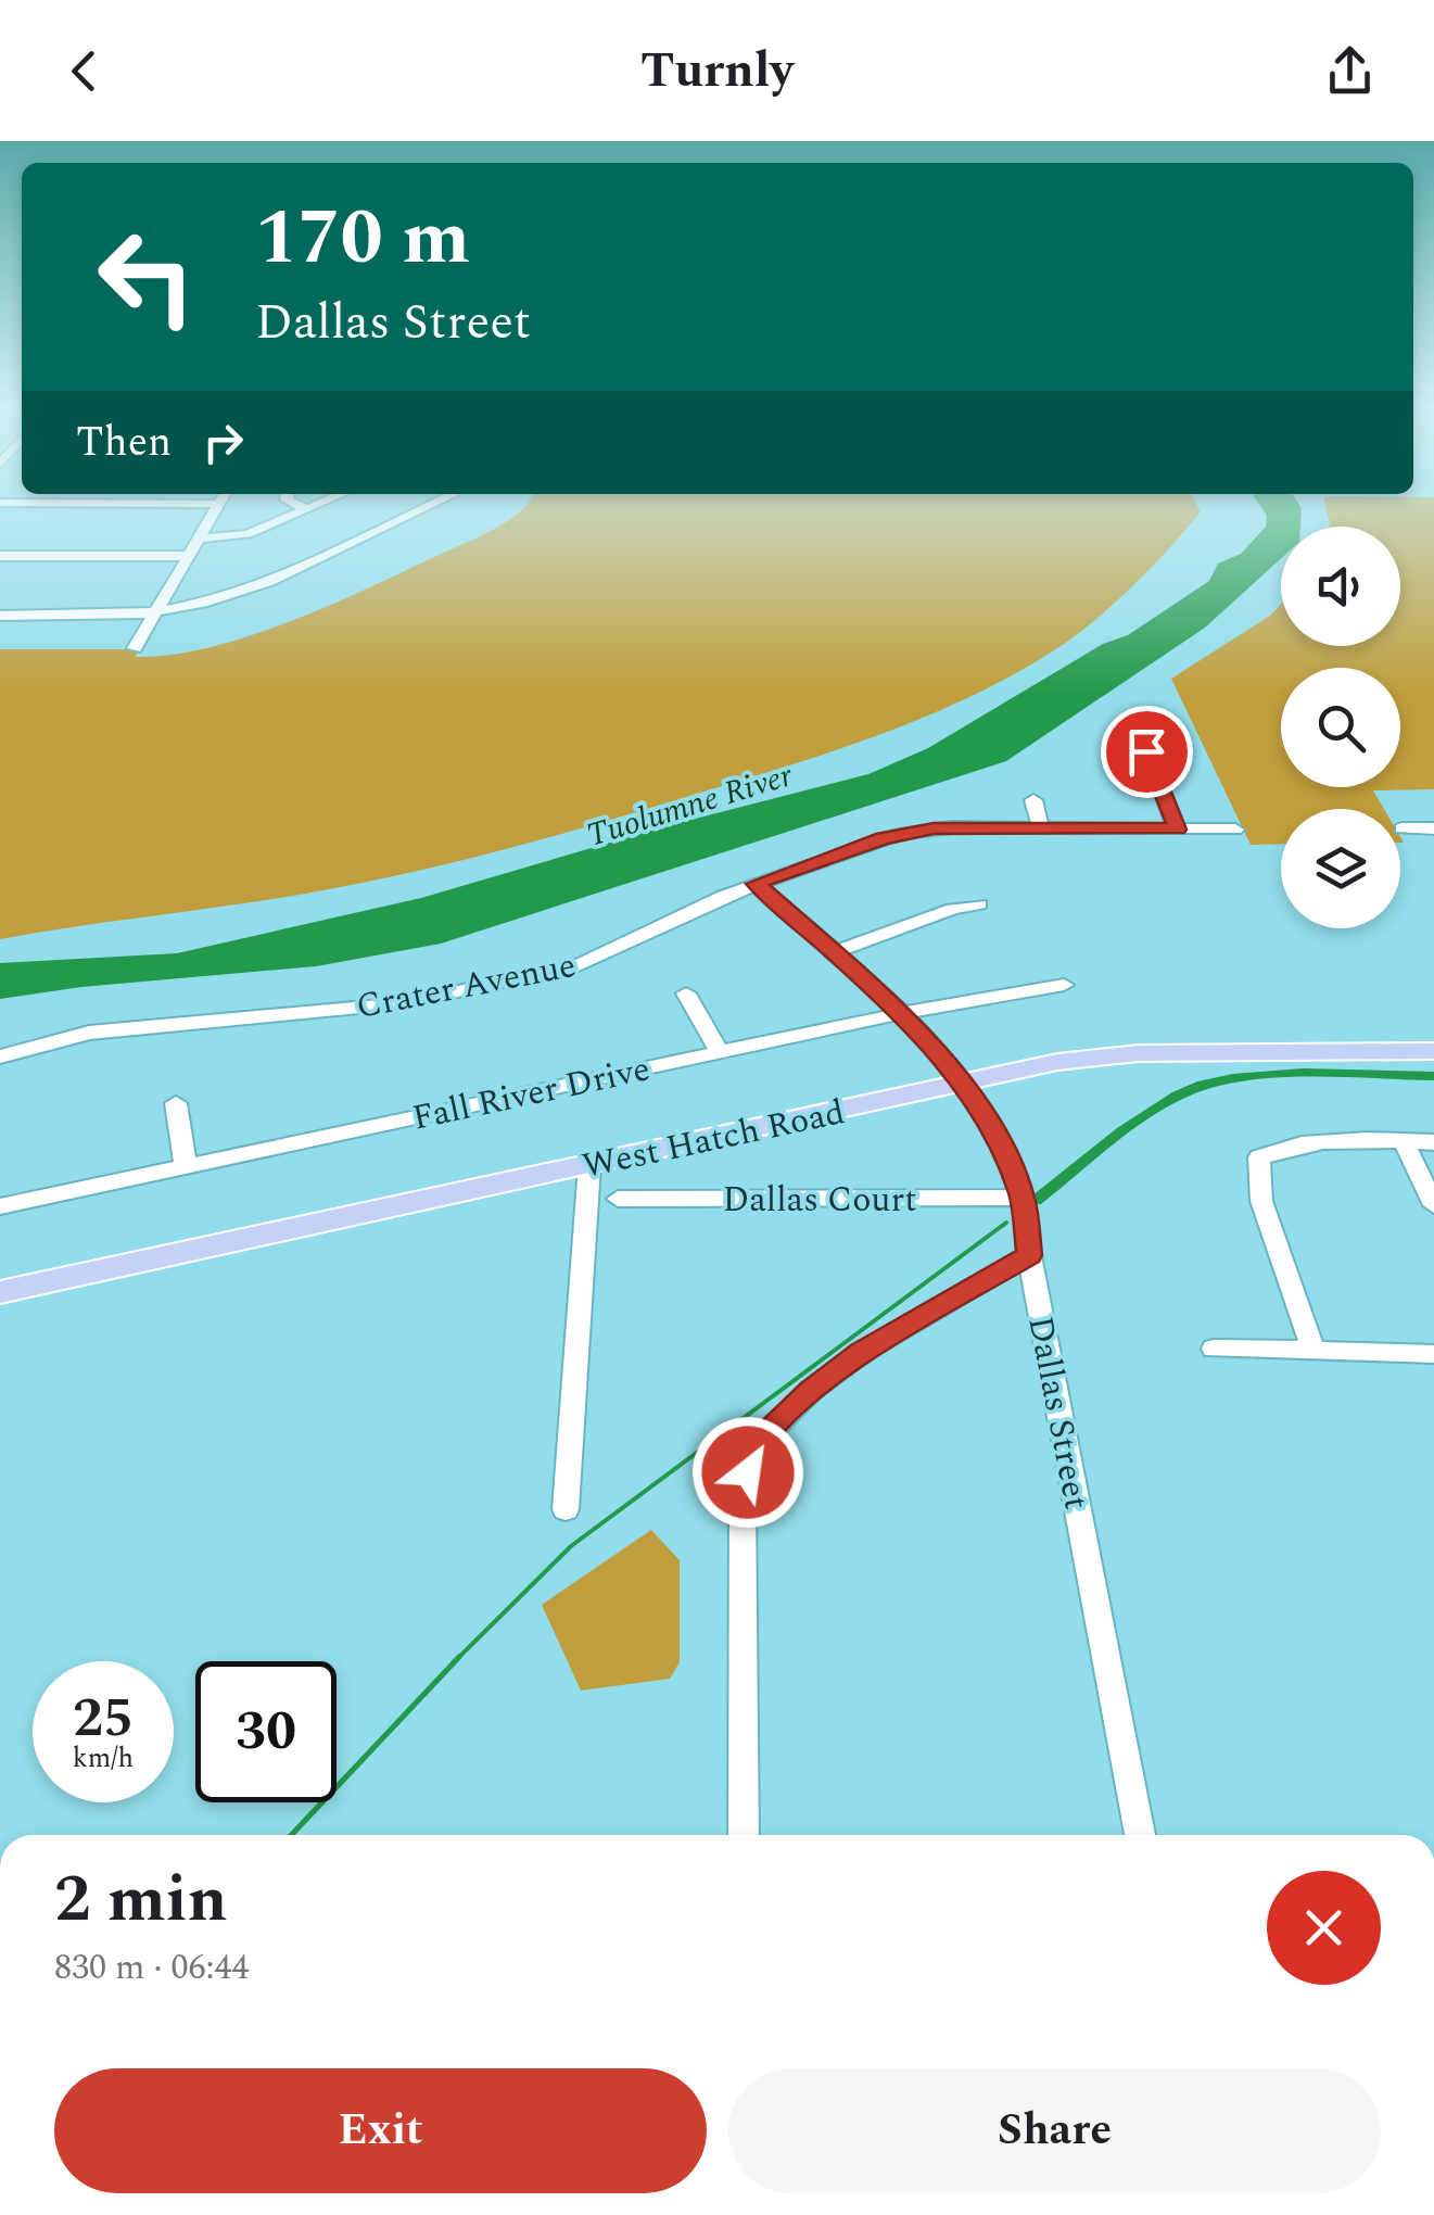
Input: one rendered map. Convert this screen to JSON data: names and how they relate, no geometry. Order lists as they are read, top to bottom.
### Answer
{
  "streets": {
    "main road": ["West Hatch Road"],
    "street": [
      "Crater Avenue",
      "Fall River Drive",
      "Dallas Court",
      "Dallas Street"
    ]
  },
  "crossings": [
    ["Crater Avenue", "Dallas Street"],
    ["Fall River Drive", "Dallas Street"],
    ["West Hatch Road", "Dallas Street"],
    ["Dallas Court", "Dallas Street"]
  ],
  "water": ["Tuolumne River"],
  "page": {
    "header": "Turnly",
    "turn": ["170 m", "Dallas Street"],
    "then": "Then",
    "speed": "25 km/h",
    "limit": "30",
    "heading": ["2 min", "830 m · 06:44"],
    "buttons": ["Exit", "Share"]
  }
}
